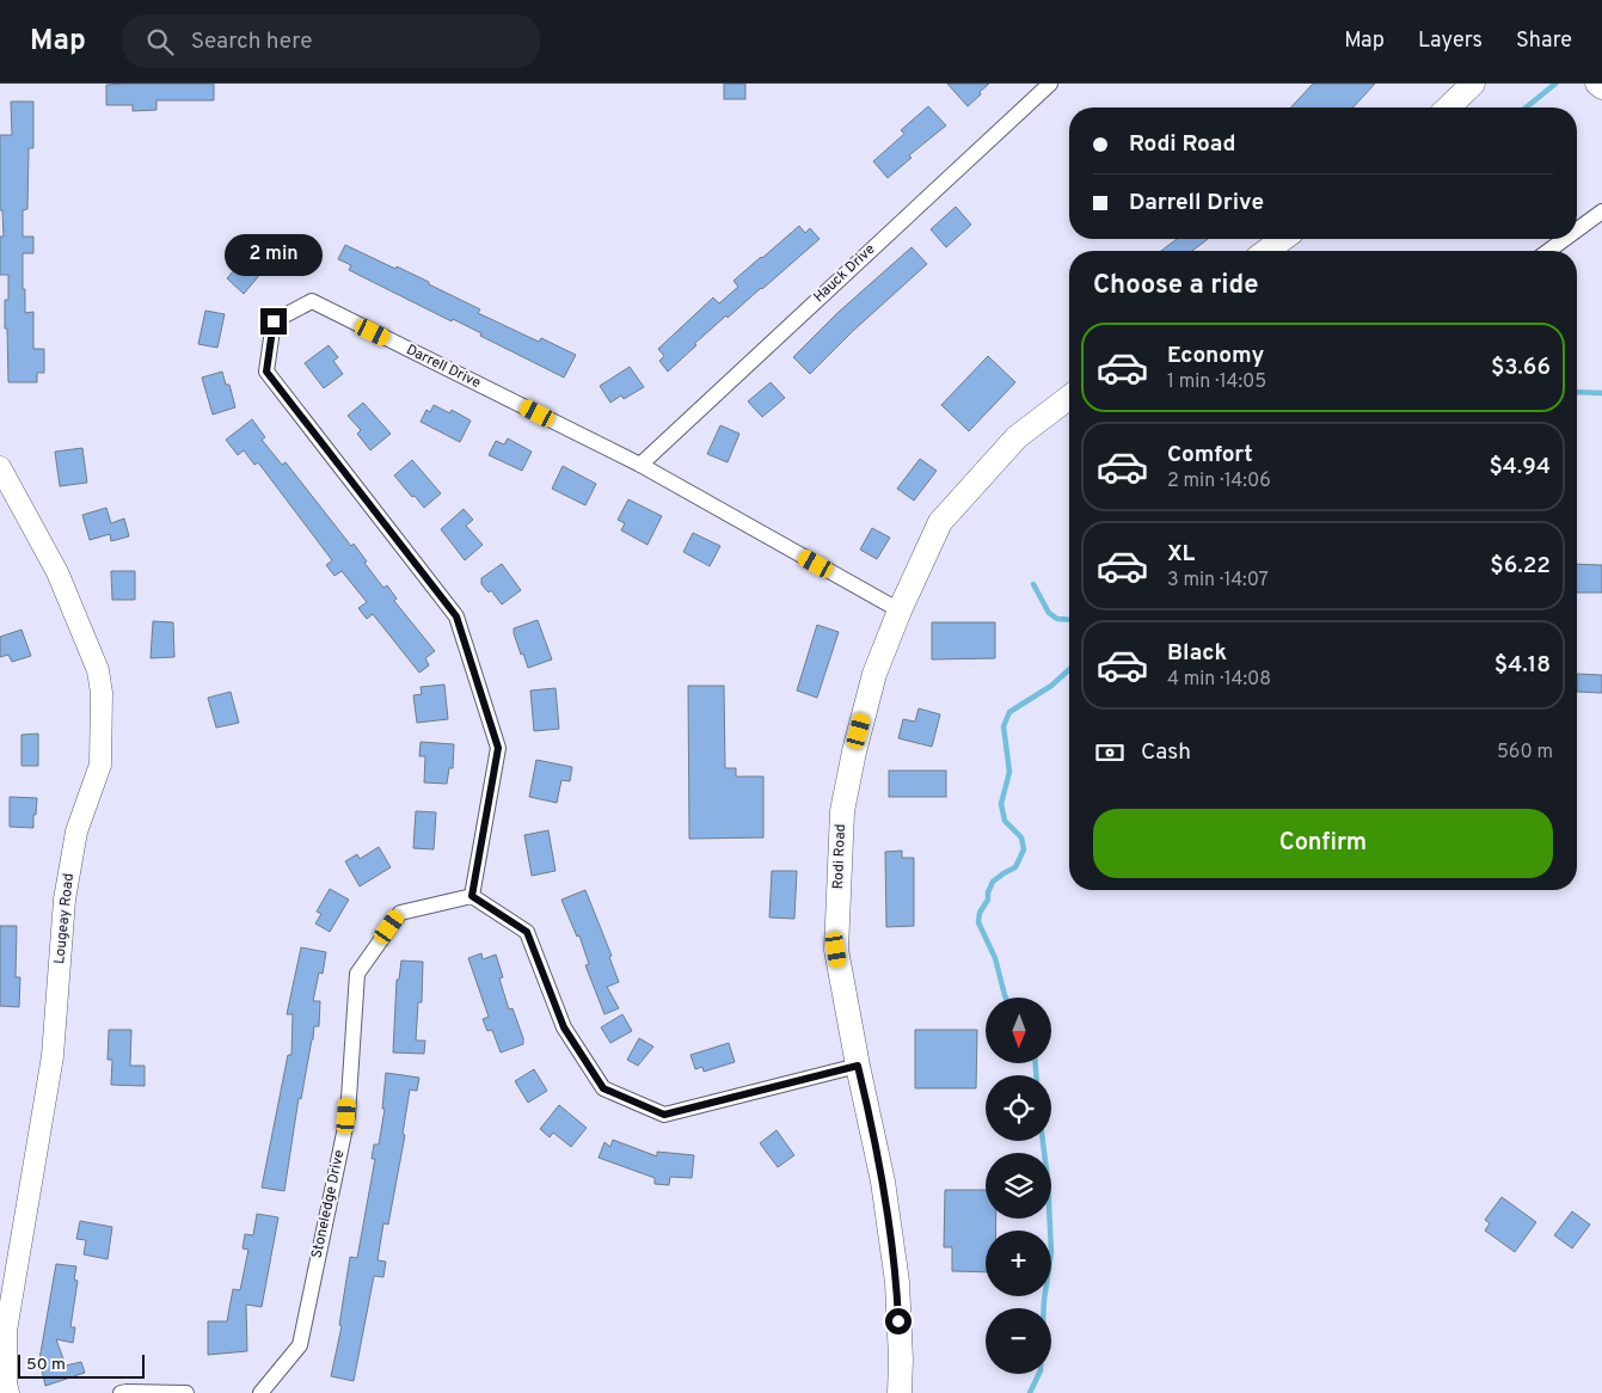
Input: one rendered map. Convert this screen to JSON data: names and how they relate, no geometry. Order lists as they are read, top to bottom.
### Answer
{
  "streets": {
    "main road": ["Rodi Road"],
    "street": [
      "Hauck Drive",
      "Darrell Drive",
      "Lougeay Road",
      "Stoneledge Drive"
    ]
  },
  "crossings": [
    ["Hauck Drive", "Darrell Drive"],
    ["Darrell Drive", "Rodi Road"],
    ["Darrell Drive", "Stoneledge Drive"]
  ],
  "scale_bar": "50 m",
  "north": "bottom",
  "page": {
    "header": "Map",
    "search": "Search here",
    "nav": ["Map", "Layers", "Share"],
    "banner": ["Rodi Road", "Darrell Drive"],
    "bubble": "2 min",
    "heading": "Choose a ride",
    "list": [
      {
        "name": "Economy",
        "note": "1 min · 14:05",
        "value": "$3.66"
      },
      {
        "name": "Comfort",
        "note": "2 min · 14:06",
        "value": "$4.94"
      },
      {
        "name": "XL",
        "note": "3 min · 14:07",
        "value": "$6.22"
      },
      {
        "name": "Black",
        "note": "4 min · 14:08",
        "value": "$4.18"
      }
    ],
    "pay": ["Cash", "560 m"],
    "buttons": "Confirm",
    "map_buttons": ["+", "−"],
    "scale": "50 m"
  }
}
